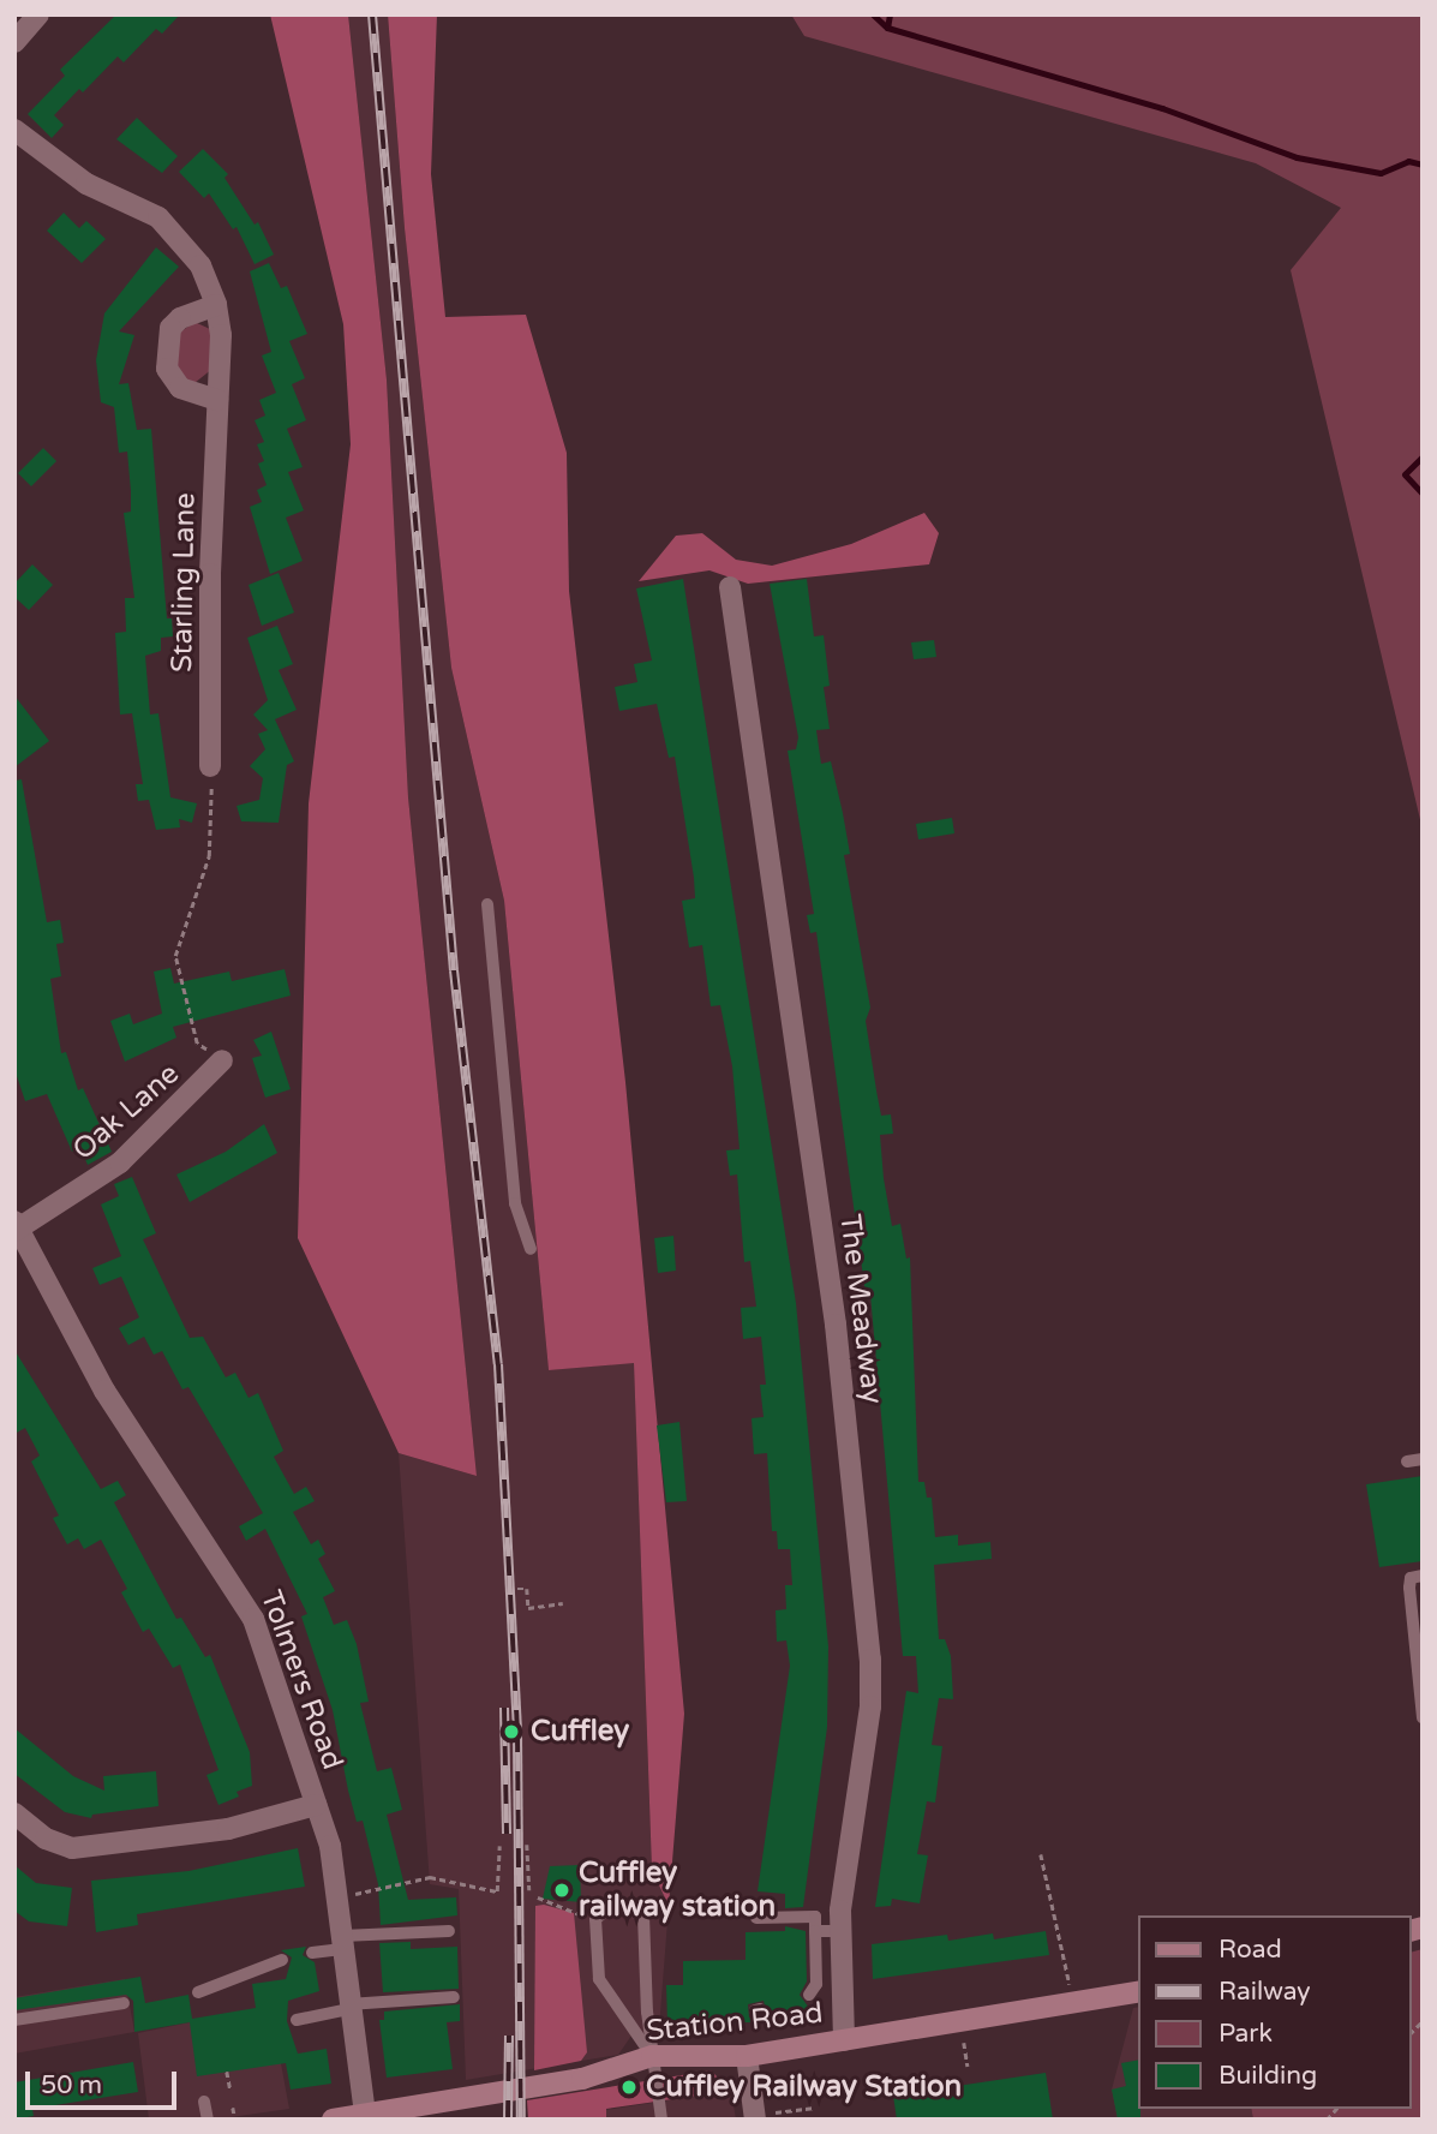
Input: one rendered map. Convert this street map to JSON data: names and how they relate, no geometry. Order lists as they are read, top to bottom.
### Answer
{
  "streets": {
    "main road": ["Station Road"],
    "street": [
      "Starling Lane",
      "Oak Lane",
      "The Meadway",
      "Tolmers Road"
    ]
  },
  "crossings": [
    ["Oak Lane", "Tolmers Road"],
    ["The Meadway", "Station Road"],
    ["Tolmers Road", "Station Road"]
  ],
  "places": ["Cuffley", "Cuffley railway station", "Cuffley Railway Station"],
  "legend": [
    "Road",
    "Railway",
    "Park",
    "Building"
  ],
  "scale_bar": "50 m"
}
